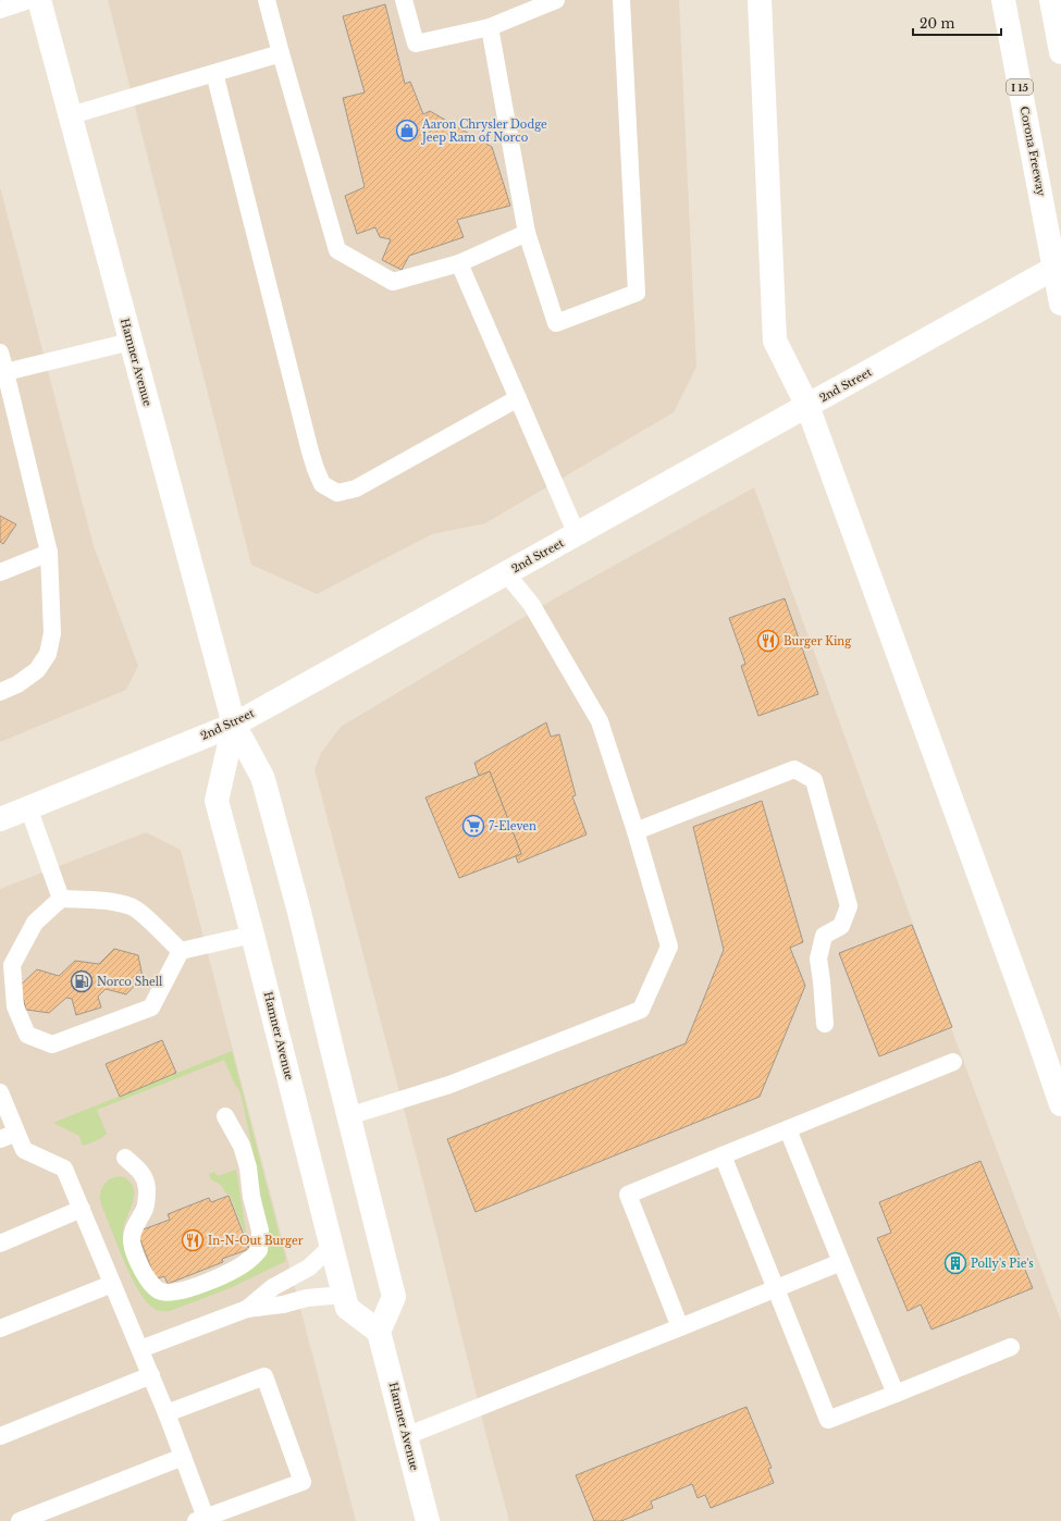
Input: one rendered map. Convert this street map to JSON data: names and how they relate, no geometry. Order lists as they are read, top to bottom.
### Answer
{
  "streets": {
    "main road": [
      "I 15",
      "Corona Freeway",
      "Hamner Avenue",
      "2nd Street"
    ]
  },
  "crossings": [
    ["Hamner Avenue", "2nd Street"]
  ],
  "places": {
    "shop": ["Aaron Chrysler Dodge Jeep Ram of Norco"],
    "restaurant": ["Burger King", "In-N-Out Burger"],
    "supermarket": ["7-Eleven"],
    "fuel station": ["Norco Shell"],
    "building": ["Polly's Pie's"]
  },
  "scale_bar": "20 m"
}
